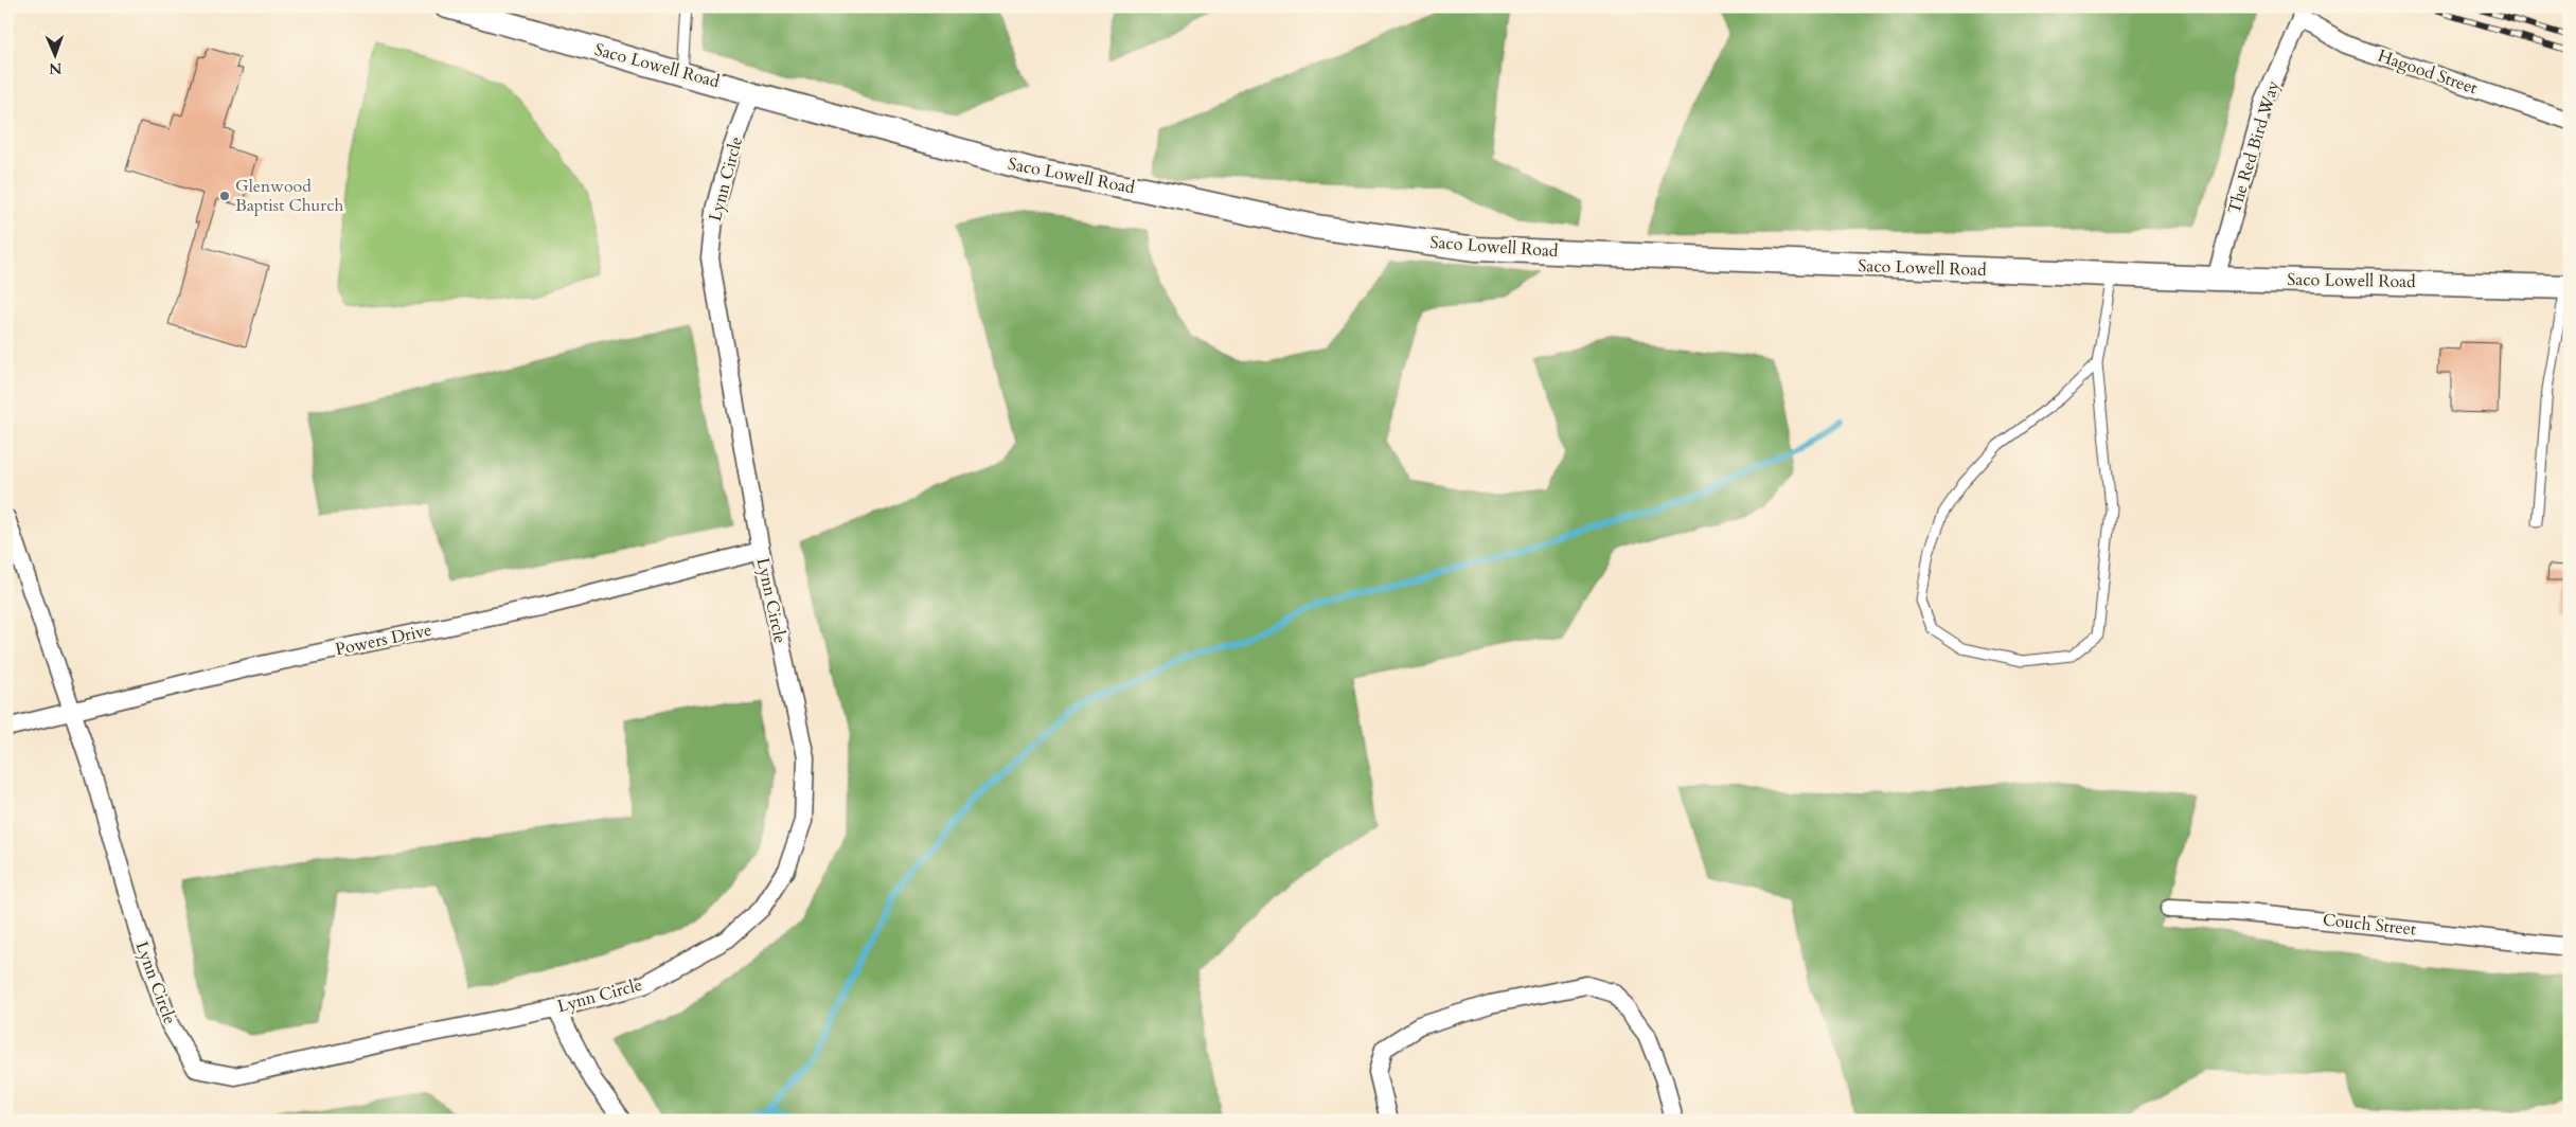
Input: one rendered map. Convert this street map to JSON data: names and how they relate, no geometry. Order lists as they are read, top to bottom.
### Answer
{
  "streets": {
    "street": [
      "Saco Lowell Road",
      "Hagood Street",
      "The Red Bird Way",
      "Lynn Circle",
      "Powers Drive",
      "Couch Street"
    ]
  },
  "crossings": [
    ["Saco Lowell Road", "The Red Bird Way"],
    ["Saco Lowell Road", "Lynn Circle"],
    ["Hagood Street", "The Red Bird Way"],
    ["Lynn Circle", "Powers Drive"]
  ],
  "places": ["Glenwood Baptist Church"],
  "north": "bottom"
}
